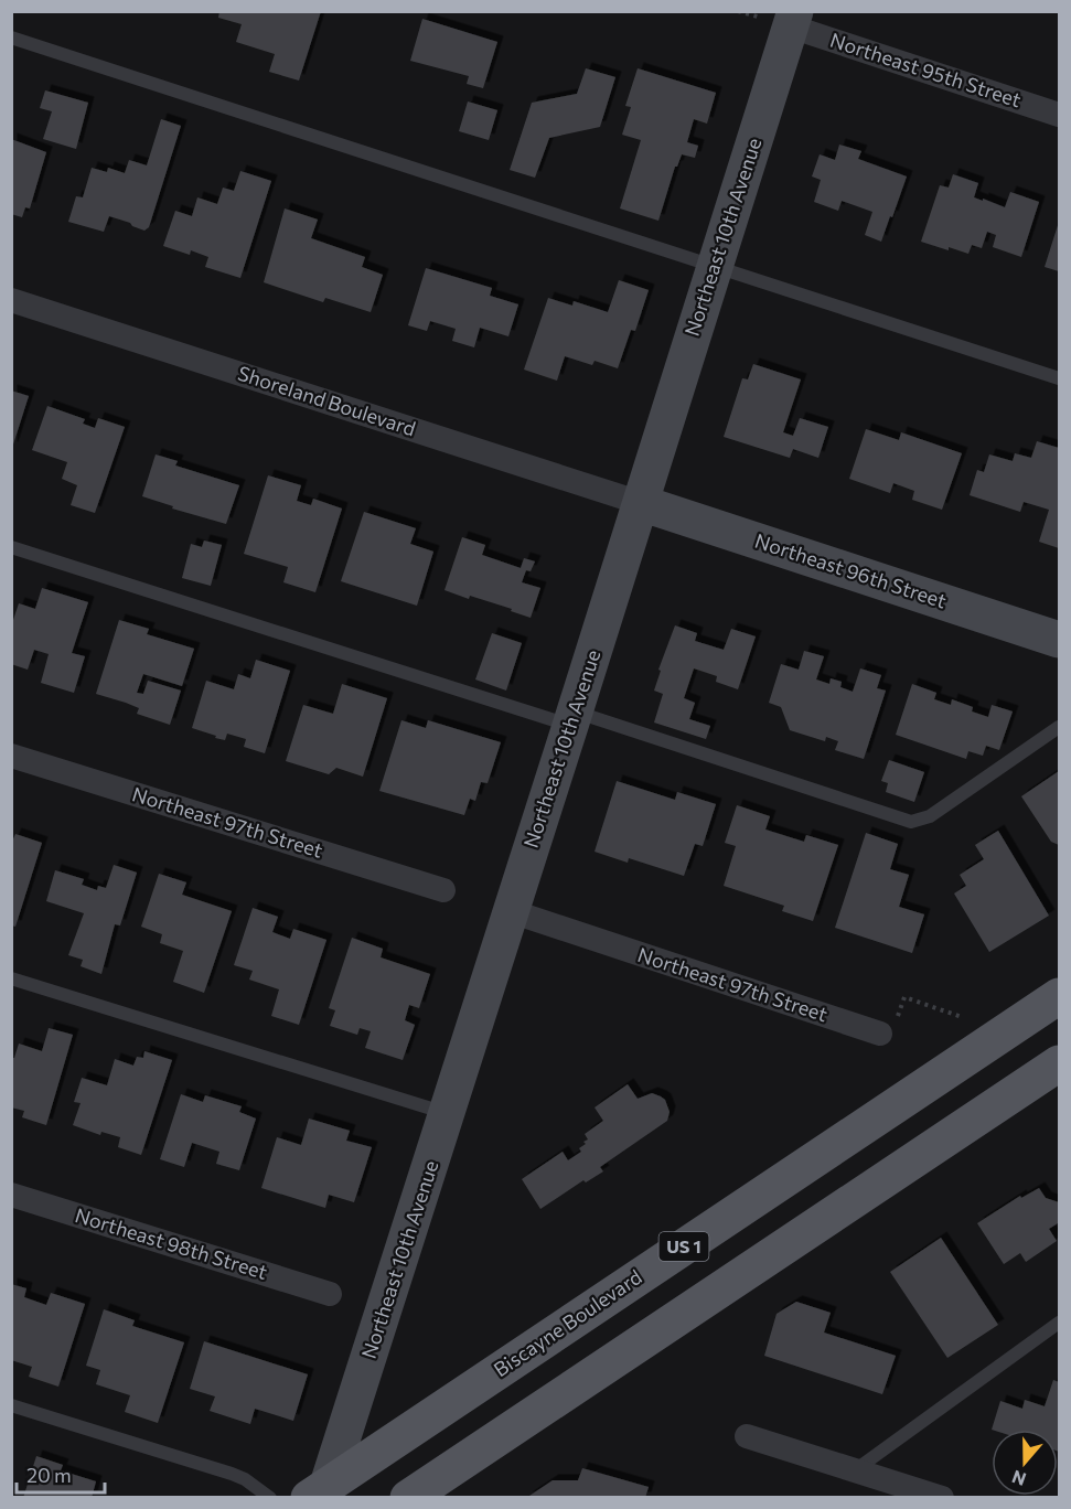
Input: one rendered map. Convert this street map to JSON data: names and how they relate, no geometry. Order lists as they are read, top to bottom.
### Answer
{
  "streets": {
    "main road": ["US 1", "Biscayne Boulevard"],
    "street": [
      "Northeast 95th Street",
      "Northeast 10th Avenue",
      "Shoreland Boulevard",
      "Northeast 96th Street",
      "Northeast 97th Street",
      "Northeast 98th Street"
    ]
  },
  "crossings": [
    ["Northeast 95th Street", "Northeast 10th Avenue"],
    ["Northeast 10th Avenue", "Shoreland Boulevard"],
    ["Northeast 10th Avenue", "Northeast 96th Street"],
    ["Northeast 10th Avenue", "Northeast 97th Street"],
    ["Northeast 10th Avenue", "Biscayne Boulevard"],
    ["Shoreland Boulevard", "Northeast 96th Street"]
  ],
  "scale_bar": "20 m",
  "north": "bottom"
}
